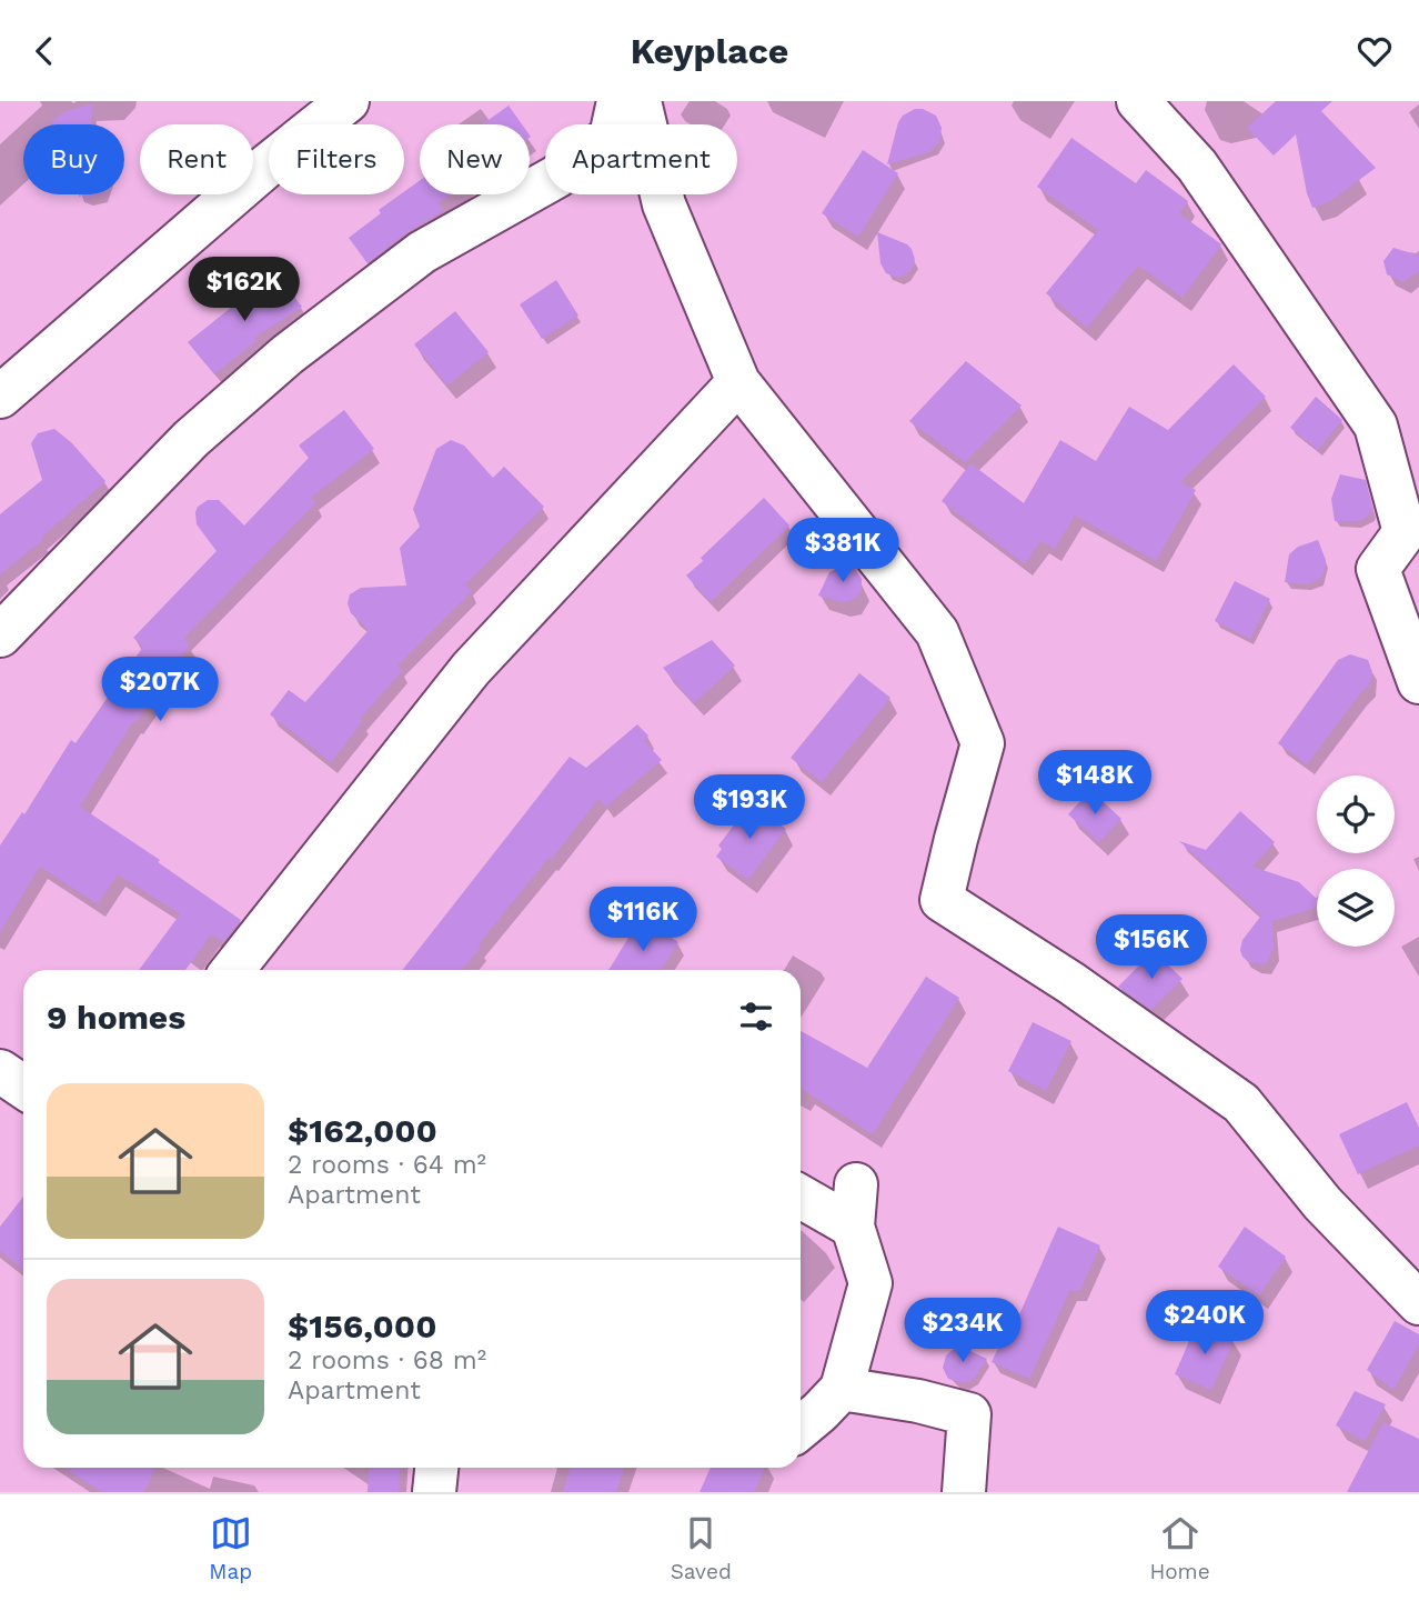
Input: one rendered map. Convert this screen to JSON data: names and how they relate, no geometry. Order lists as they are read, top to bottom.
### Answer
{
  "page": {
    "header": "Keyplace",
    "chip": [
      "Buy",
      "Rent",
      "Filters",
      "New",
      "Apartment"
    ],
    "price": [
      "$162K",
      "$381K",
      "$207K",
      "$148K",
      "$193K",
      "$116K",
      "$156K",
      "$240K",
      "$234K"
    ],
    "heading": "9 homes",
    "list": [
      {
        "name": "$162,000",
        "note": "2 rooms · 64 m² · Apartment"
      },
      {
        "name": "$156,000",
        "note": "2 rooms · 68 m² · Apartment"
      }
    ],
    "tabs": ["Map", "Saved", "Home"]
  }
}
